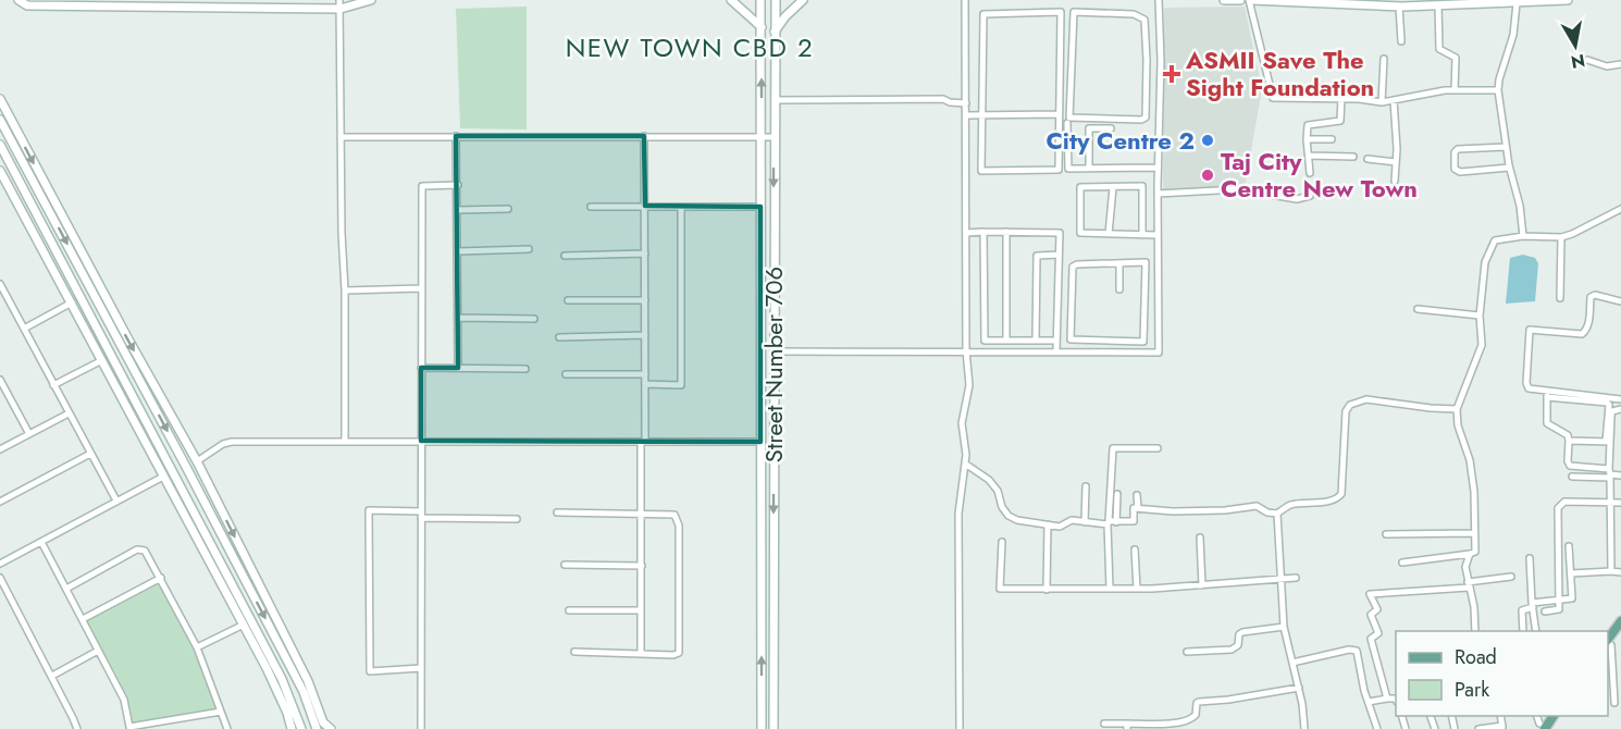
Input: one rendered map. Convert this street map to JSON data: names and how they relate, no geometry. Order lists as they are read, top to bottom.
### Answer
{
  "streets": {
    "street": ["Street Number 706"]
  },
  "districts": ["NEW TOWN CBD 2"],
  "places": {
    "health": ["ASMII Save The Sight Foundation"],
    "other": ["City Centre 2", "Taj City Centre New Town"]
  },
  "legend": ["Road", "Park"],
  "north": "bottom"
}
